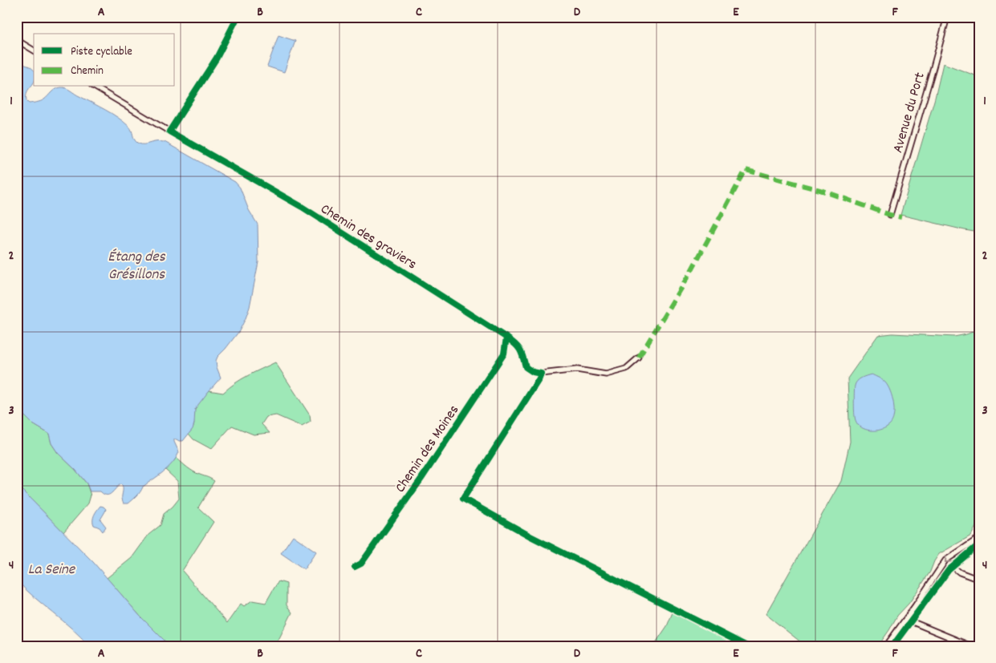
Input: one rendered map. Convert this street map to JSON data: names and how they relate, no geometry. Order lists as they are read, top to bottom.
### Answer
{
  "streets": {
    "street": ["Avenue du Port", "Chemin des graviers", "Chemin des Moines"]
  },
  "crossings": [
    ["Chemin des graviers", "Chemin des Moines"]
  ],
  "water": ["Étang des Grésillons", "La Seine"],
  "legend": ["Piste cyclable", "Chemin"],
  "grid": {
    "columns": [
      "A",
      "B",
      "C",
      "D",
      "E",
      "F"
    ],
    "rows": [
      "1",
      "2",
      "3",
      "4"
    ]
  }
}
